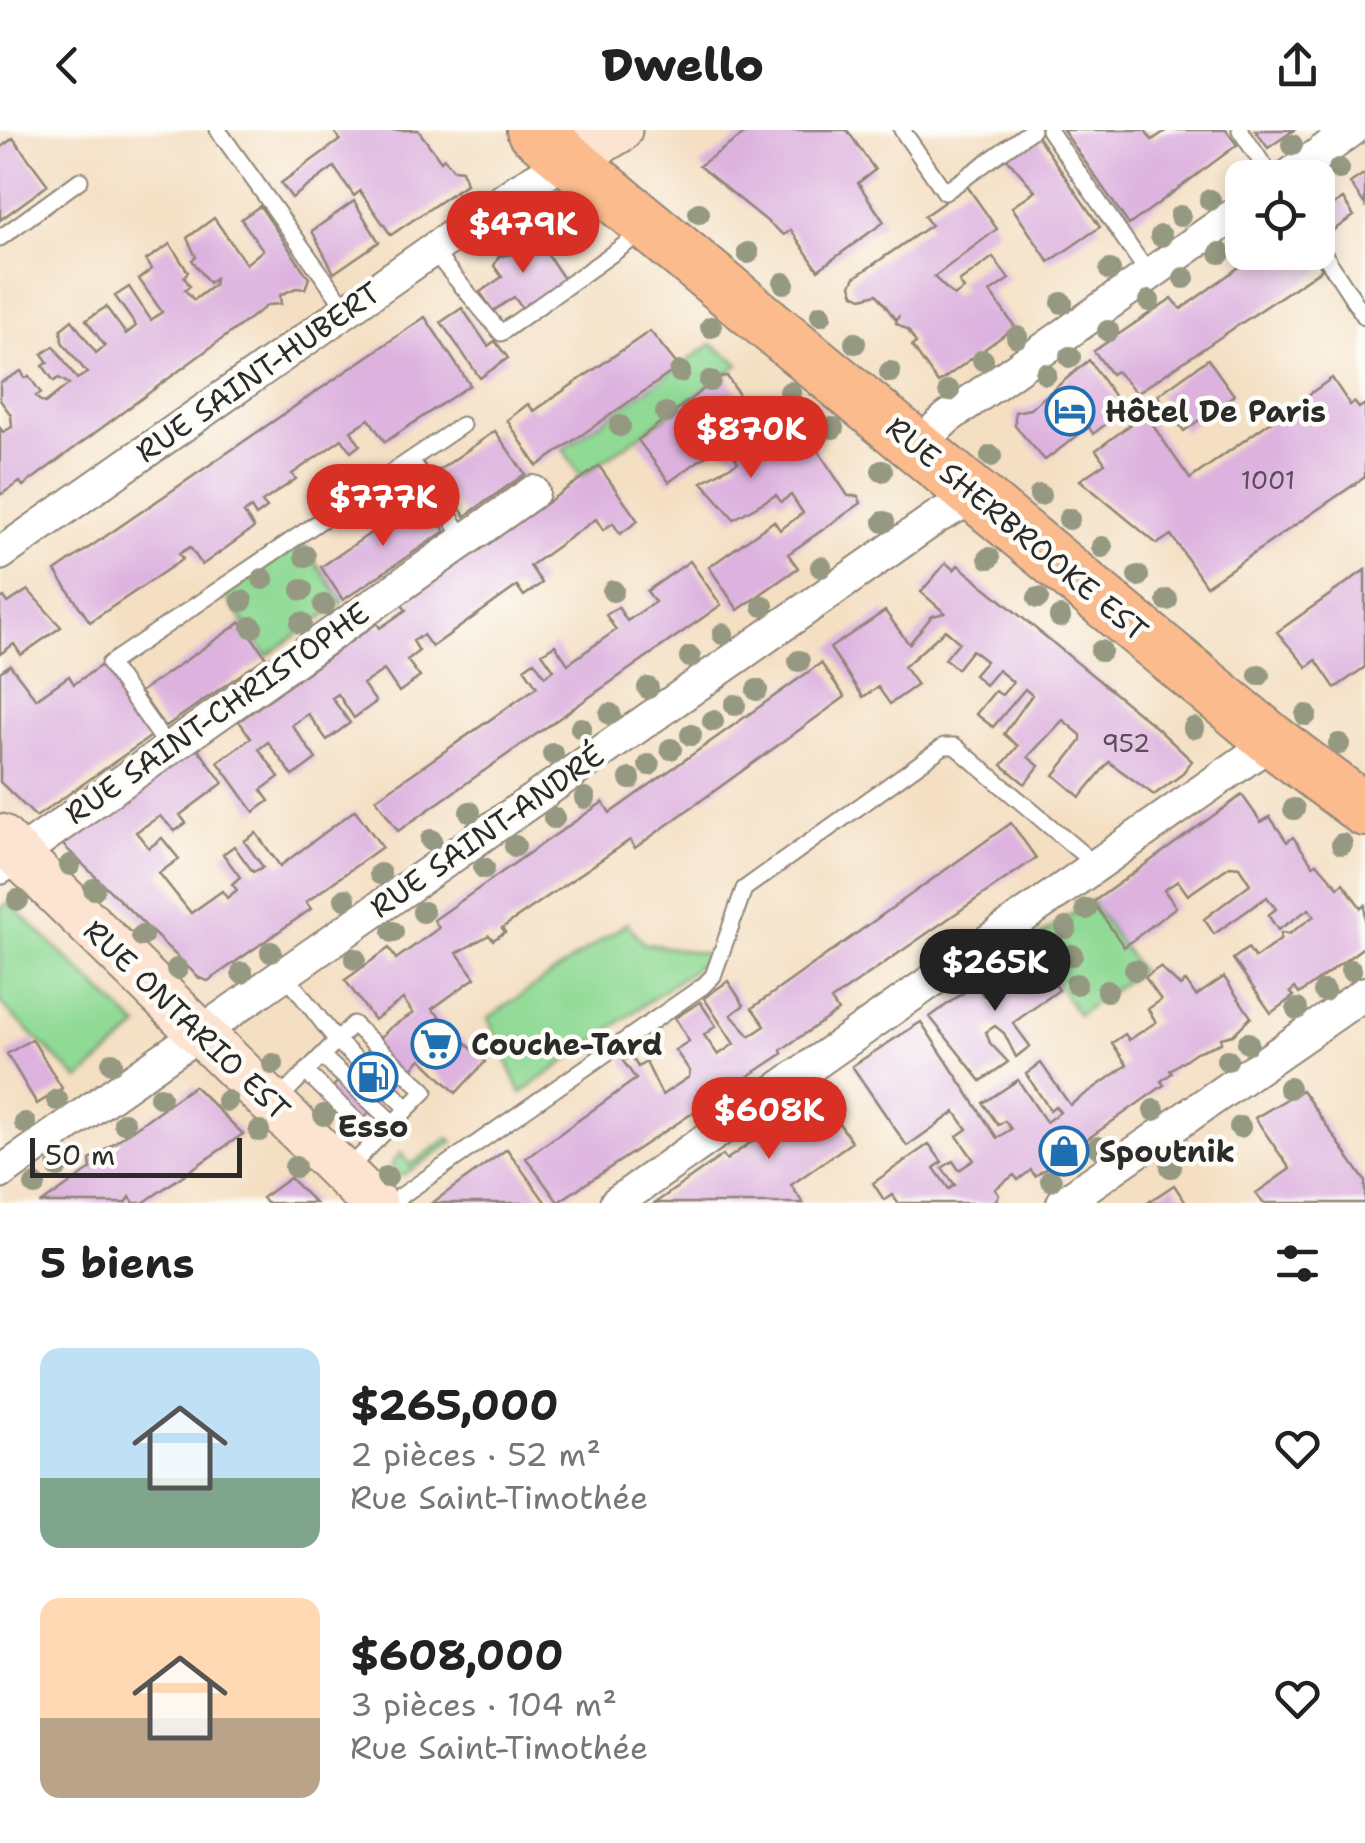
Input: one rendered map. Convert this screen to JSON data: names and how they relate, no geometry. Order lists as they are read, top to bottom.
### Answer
{
  "streets": {
    "main road": ["RUE SAINT-HUBERT", "RUE SHERBROOKE EST", "RUE ONTARIO EST"],
    "street": ["RUE SAINT-CHRISTOPHE", "RUE SAINT-ANDRÉ"]
  },
  "crossings": [
    ["RUE SAINT-HUBERT", "RUE SHERBROOKE EST"],
    ["RUE SHERBROOKE EST", "RUE SAINT-ANDRÉ"],
    ["RUE SAINT-CHRISTOPHE", "RUE ONTARIO EST"],
    ["RUE SAINT-ANDRÉ", "RUE ONTARIO EST"]
  ],
  "places": {
    "hotel": ["Hôtel De Paris"],
    "supermarket": ["Couche-Tard"],
    "fuel station": ["Esso"],
    "shop": ["Spoutnik"]
  },
  "house_numbers": ["1001", "952"],
  "scale_bar": "50 m",
  "page": {
    "header": "Dwello",
    "price": [
      "$479K",
      "$870K",
      "$777K",
      "$265K",
      "$608K"
    ],
    "scale": "50 m",
    "heading": "5 biens",
    "list": [
      {
        "name": "$265,000",
        "note": "2 pièces · 52 m² · Rue Saint-Timothée"
      },
      {
        "name": "$608,000",
        "note": "3 pièces · 104 m² · Rue Saint-Timothée"
      }
    ]
  }
}
